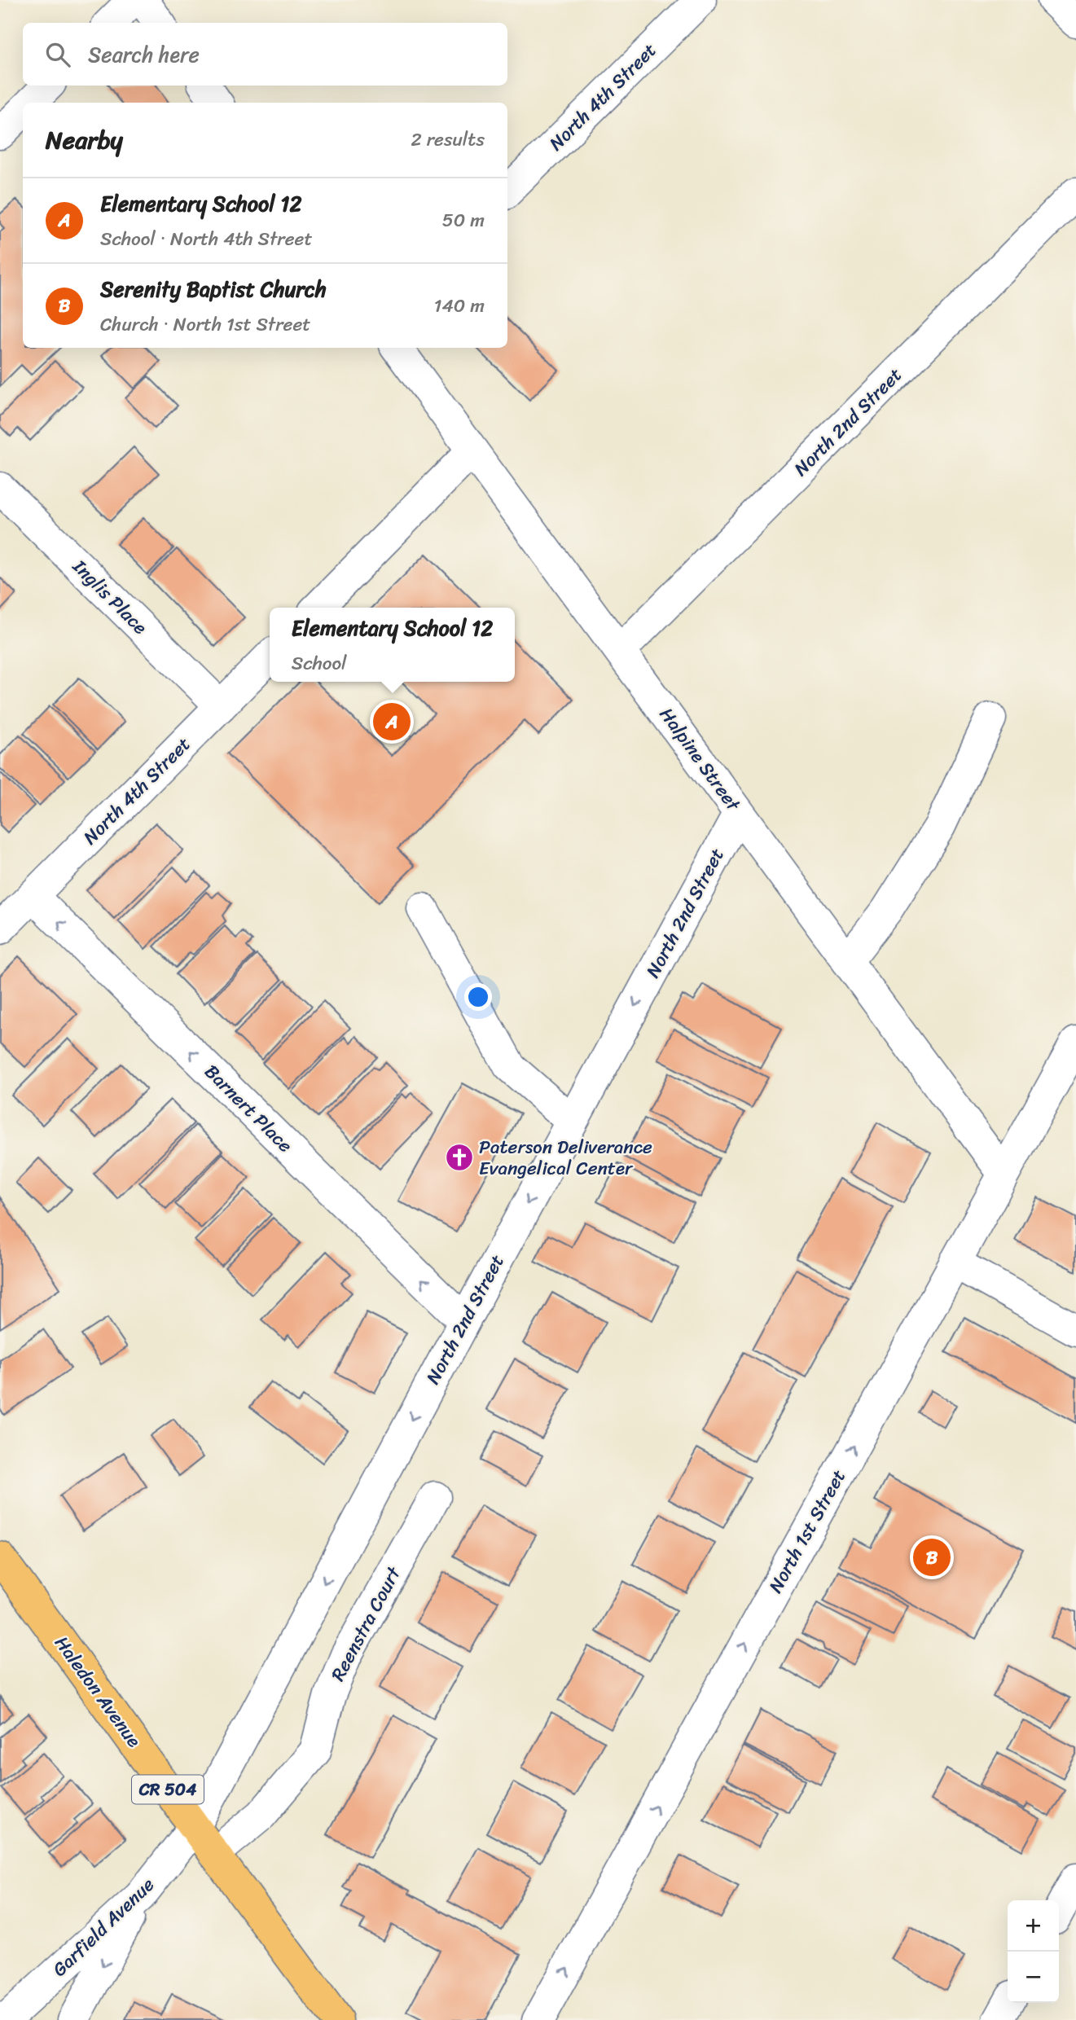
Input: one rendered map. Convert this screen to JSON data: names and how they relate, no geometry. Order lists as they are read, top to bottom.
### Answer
{
  "streets": {
    "main road": ["Haledon Avenue", "CR 504"],
    "street": [
      "North 4th Street",
      "North 2nd Street",
      "Inglis Place",
      "Halpine Street",
      "Barnert Place",
      "North 1st Street",
      "Reenstra Court",
      "Garfield Avenue"
    ]
  },
  "crossings": [
    ["North 4th Street", "Inglis Place"],
    ["North 4th Street", "Barnert Place"],
    ["North 2nd Street", "Halpine Street"],
    ["North 2nd Street", "Barnert Place"],
    ["North 2nd Street", "Haledon Avenue"],
    ["North 2nd Street", "Garfield Avenue"],
    ["Halpine Street", "North 1st Street"],
    ["Reenstra Court", "Haledon Avenue"],
    ["Haledon Avenue", "Garfield Avenue"]
  ],
  "one_way": ["North 2nd Street", "North 1st Street"],
  "places": {
    "church": ["Paterson Deliverance Evangelical Center"]
  },
  "page": {
    "search": "Search here",
    "heading": ["Nearby", "2 results"],
    "list": [
      {
        "mark": "A",
        "name": "Elementary School 12",
        "note": "School · North 4th Street",
        "value": "50 m"
      },
      {
        "mark": "B",
        "name": "Serenity Baptist Church",
        "note": "Church · North 1st Street",
        "value": "140 m"
      }
    ],
    "popup": ["Elementary School 12", "School"],
    "pins": ["A", "B"],
    "map_buttons": ["+", "−"]
  }
}
